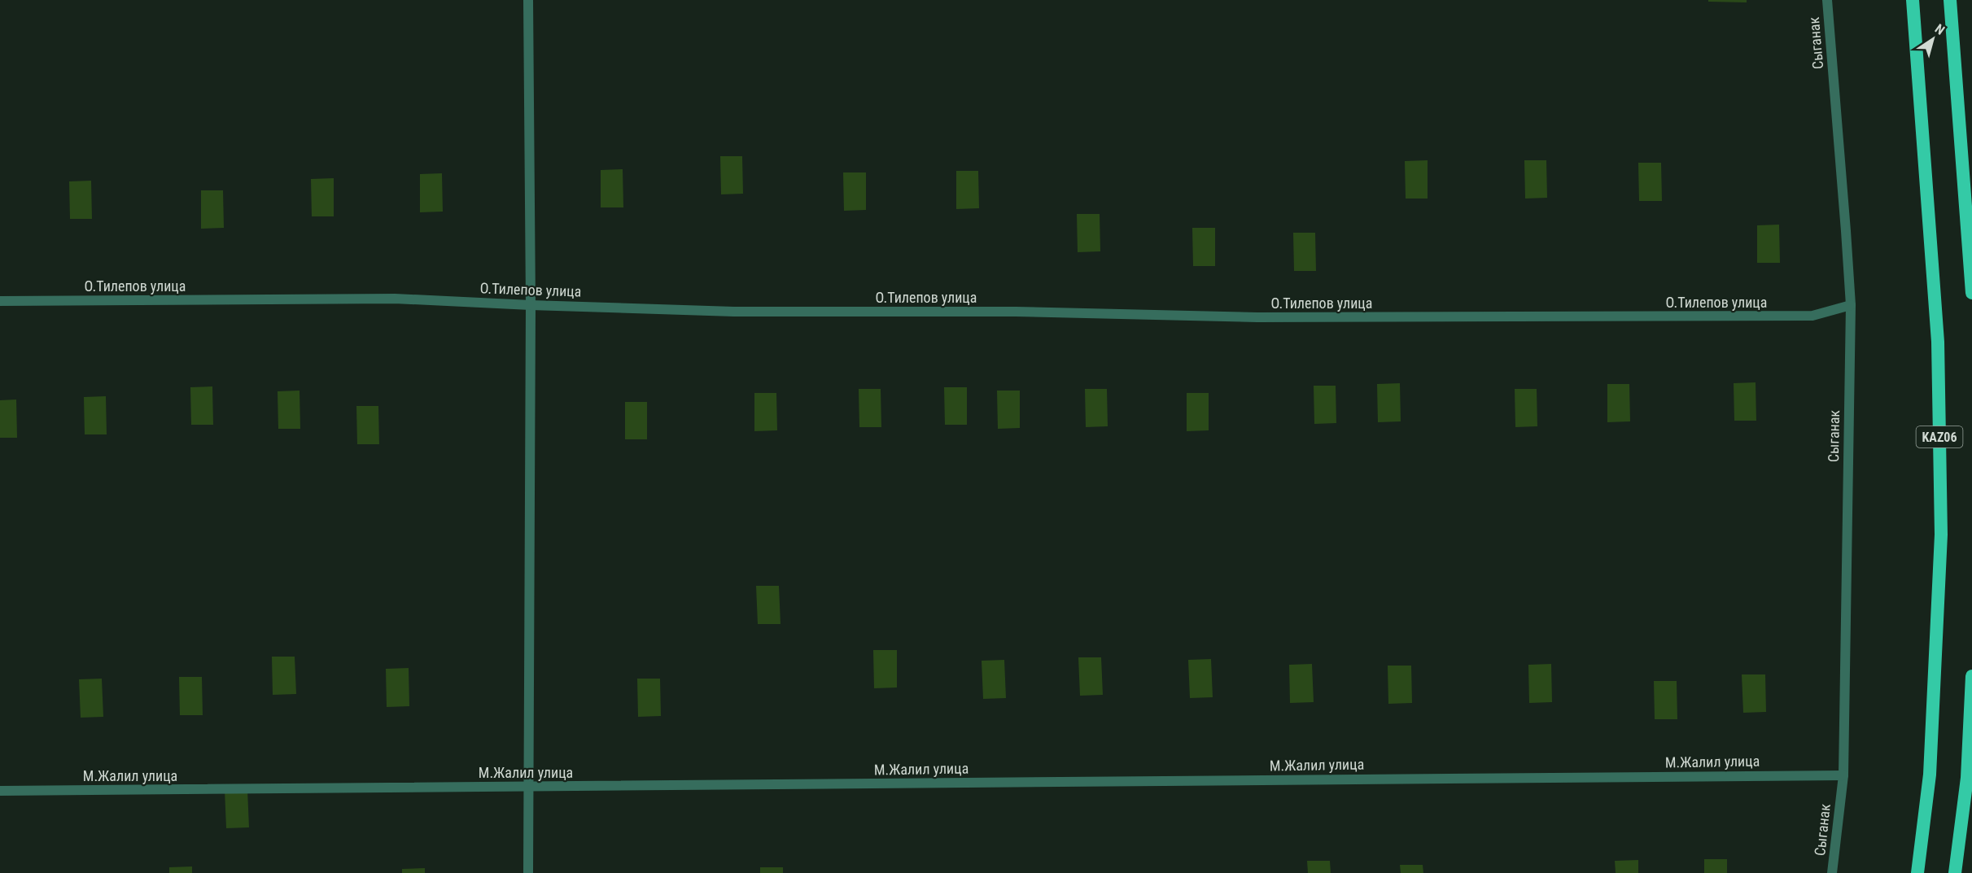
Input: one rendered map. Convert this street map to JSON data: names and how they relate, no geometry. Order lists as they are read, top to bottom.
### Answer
{
  "streets": {
    "highway": ["KАZ06"],
    "street": ["Сыганак", "О.Тилепов улица", "М.Жалил улица"]
  },
  "crossings": [
    ["Сыганак", "О.Тилепов улица"],
    ["Сыганак", "М.Жалил улица"]
  ],
  "north": "top right"
}
